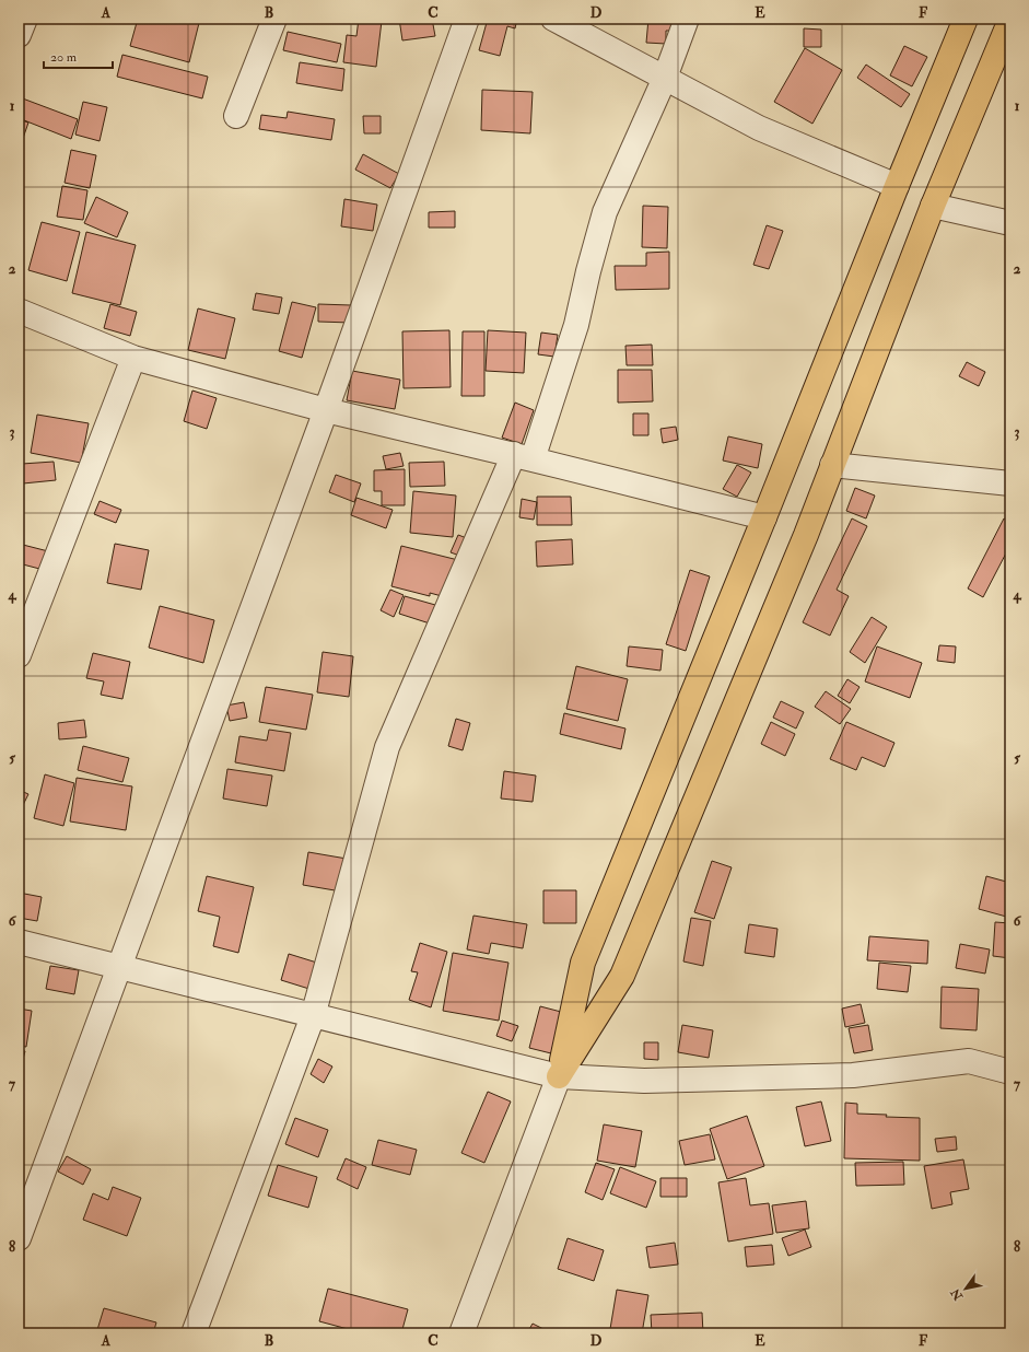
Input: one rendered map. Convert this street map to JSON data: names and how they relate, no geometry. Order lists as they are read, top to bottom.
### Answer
{
  "scale_bar": "20 m",
  "north": "bottom left",
  "grid": {
    "columns": [
      "A",
      "B",
      "C",
      "D",
      "E",
      "F"
    ],
    "rows": [
      "1",
      "2",
      "3",
      "4",
      "5",
      "6",
      "7",
      "8"
    ]
  }
}
